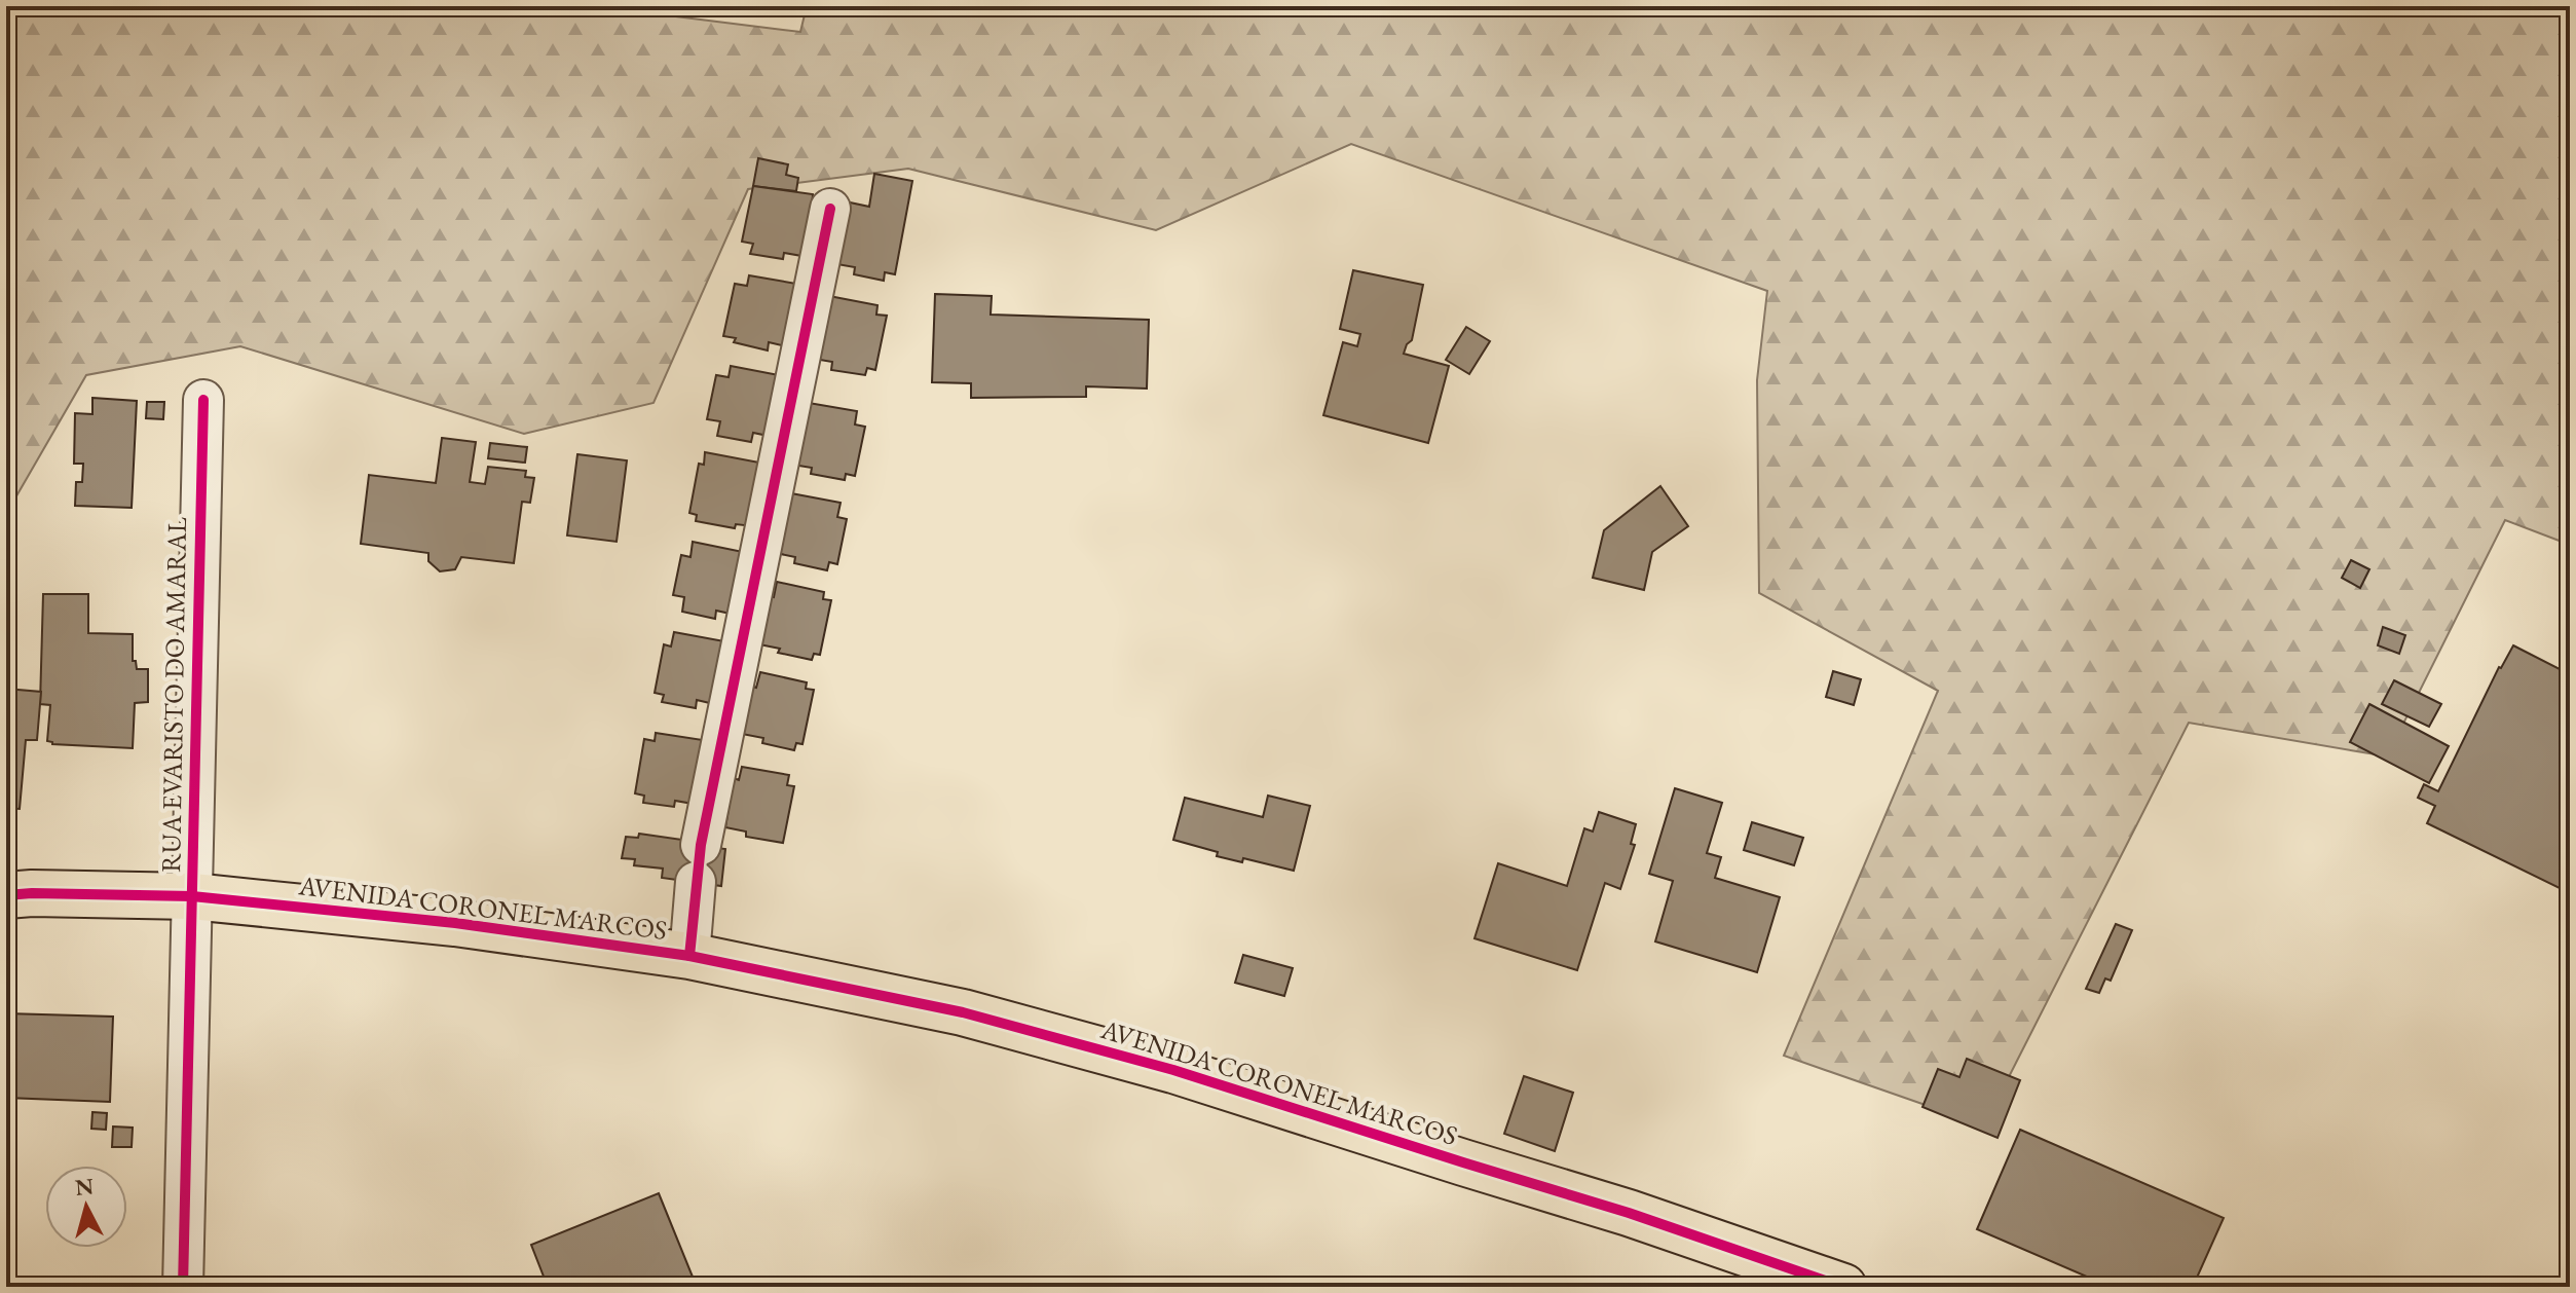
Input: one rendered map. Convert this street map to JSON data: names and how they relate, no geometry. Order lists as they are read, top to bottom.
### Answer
{
  "streets": {
    "main road": ["AVENIDA CORONEL MARCOS"],
    "street": ["RUA EVARISTO DO AMARAL"]
  },
  "crossings": [
    ["RUA EVARISTO DO AMARAL", "AVENIDA CORONEL MARCOS"]
  ],
  "north": "top"
}
